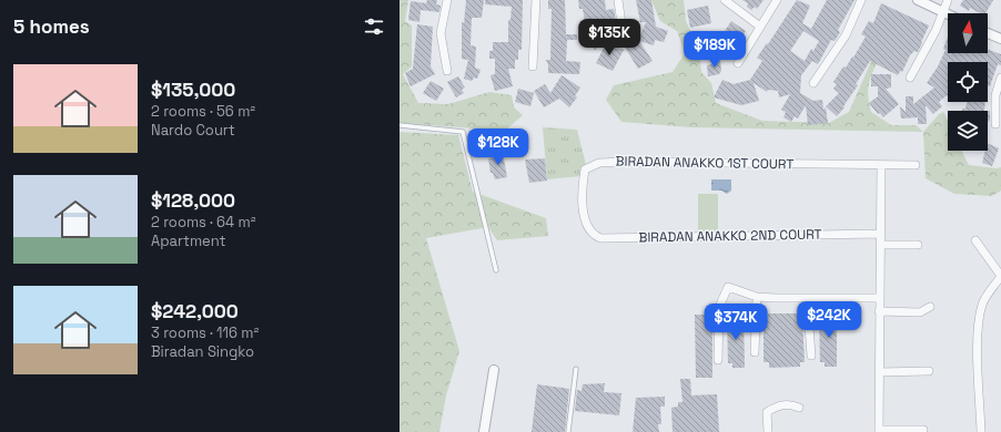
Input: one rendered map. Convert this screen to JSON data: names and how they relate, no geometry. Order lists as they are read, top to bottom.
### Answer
{
  "streets": {
    "street": ["BIRADAN ANAKKO 1ST COURT", "BIRADAN ANAKKO 2ND COURT"]
  },
  "crossings": [
    ["BIRADAN ANAKKO 1ST COURT", "BIRADAN ANAKKO 2ND COURT"]
  ],
  "north": "top",
  "page": {
    "heading": "5 homes",
    "price": [
      "$135K",
      "$189K",
      "$128K",
      "$242K",
      "$374K"
    ],
    "list": [
      {
        "name": "$135,000",
        "note": "2 rooms · 56 m² · Nardo Court"
      },
      {
        "name": "$128,000",
        "note": "2 rooms · 64 m² · Apartment"
      },
      {
        "name": "$242,000",
        "note": "3 rooms · 116 m² · Biradan Singko"
      }
    ]
  }
}
